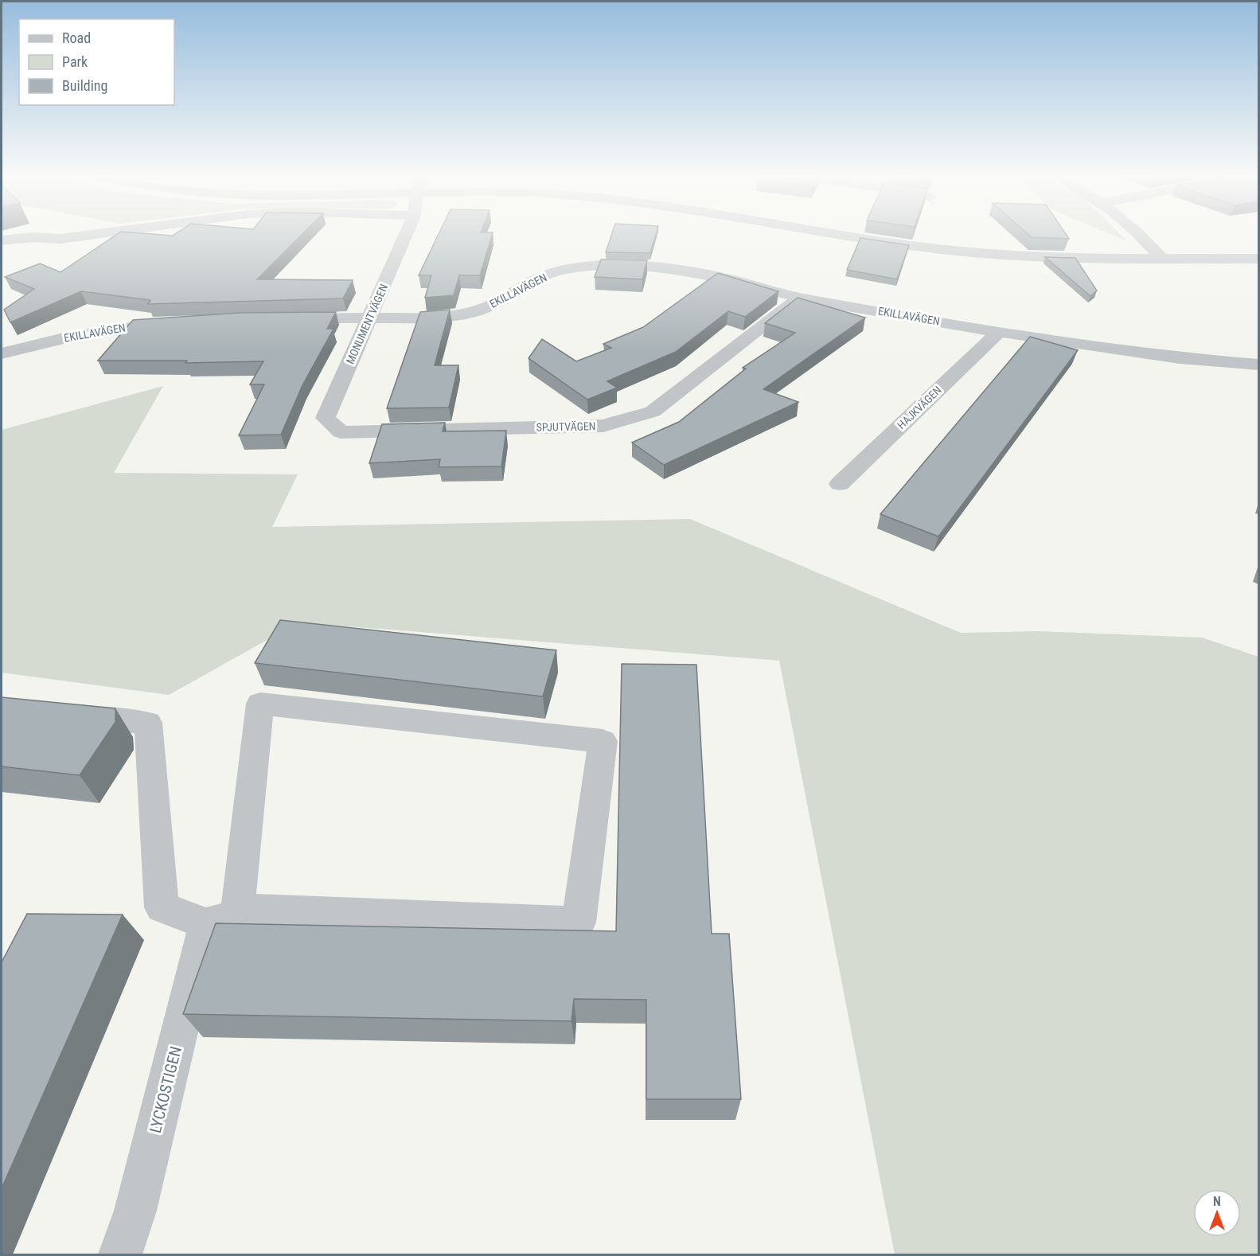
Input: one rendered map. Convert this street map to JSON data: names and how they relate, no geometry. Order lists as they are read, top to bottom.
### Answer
{
  "streets": {
    "street": [
      "EKILLAVÄGEN",
      "MONUMENTVÄGEN",
      "HAJKVÄGEN",
      "SPJUTVÄGEN",
      "LYCKOSTIGEN"
    ]
  },
  "crossings": [
    ["EKILLAVÄGEN", "MONUMENTVÄGEN"],
    ["EKILLAVÄGEN", "HAJKVÄGEN"],
    ["EKILLAVÄGEN", "SPJUTVÄGEN"],
    ["MONUMENTVÄGEN", "SPJUTVÄGEN"]
  ],
  "legend": ["Road", "Park", "Building"],
  "north": "top"
}
